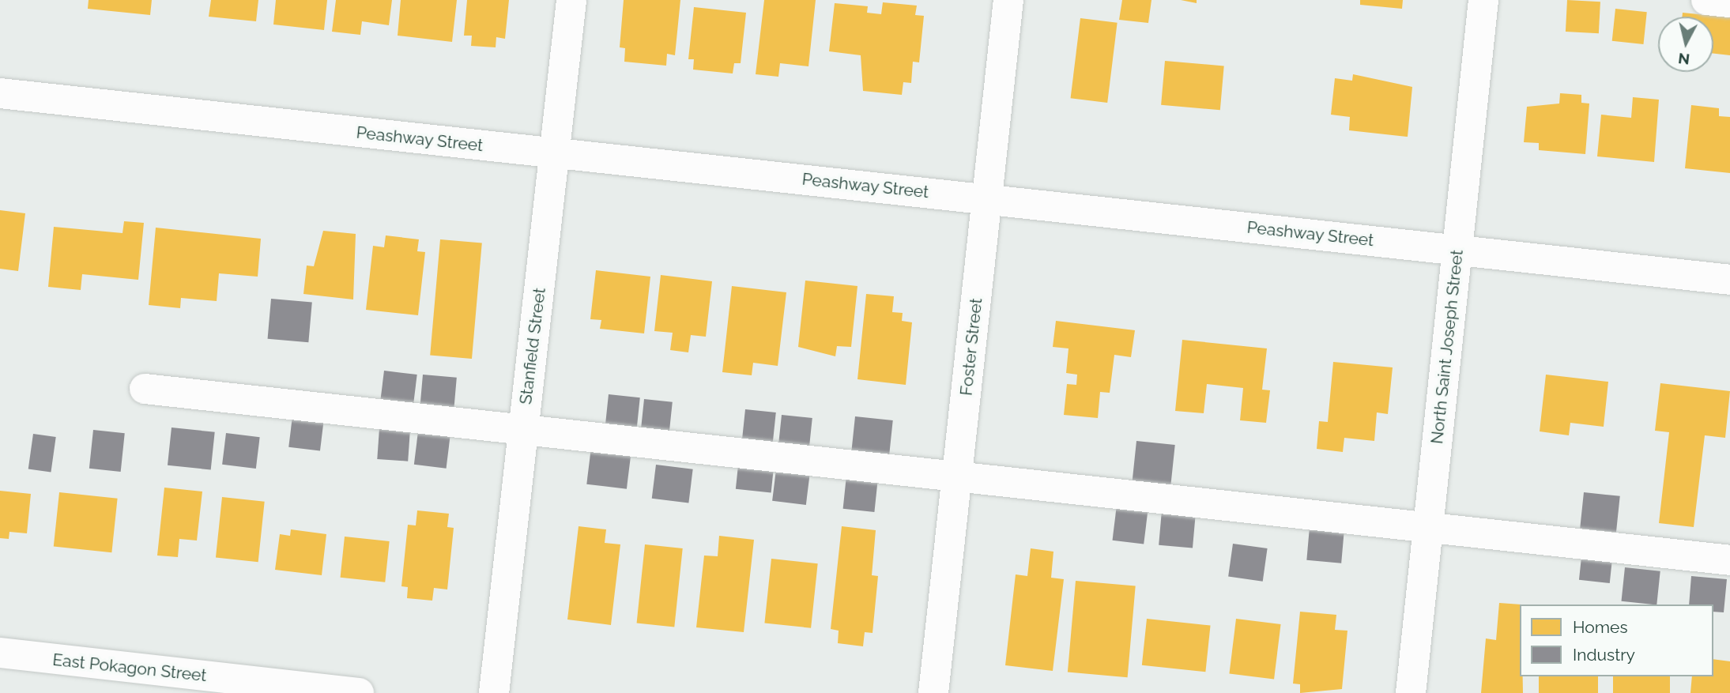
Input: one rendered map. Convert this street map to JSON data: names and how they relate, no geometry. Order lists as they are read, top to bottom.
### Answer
{
  "streets": {
    "street": [
      "Peashway Street",
      "Stanfield Street",
      "Foster Street",
      "North Saint Joseph Street",
      "East Pokagon Street"
    ]
  },
  "crossings": [
    ["Peashway Street", "Stanfield Street"],
    ["Peashway Street", "Foster Street"],
    ["Peashway Street", "North Saint Joseph Street"]
  ],
  "legend": ["Homes", "Industry"],
  "north": "bottom"
}
